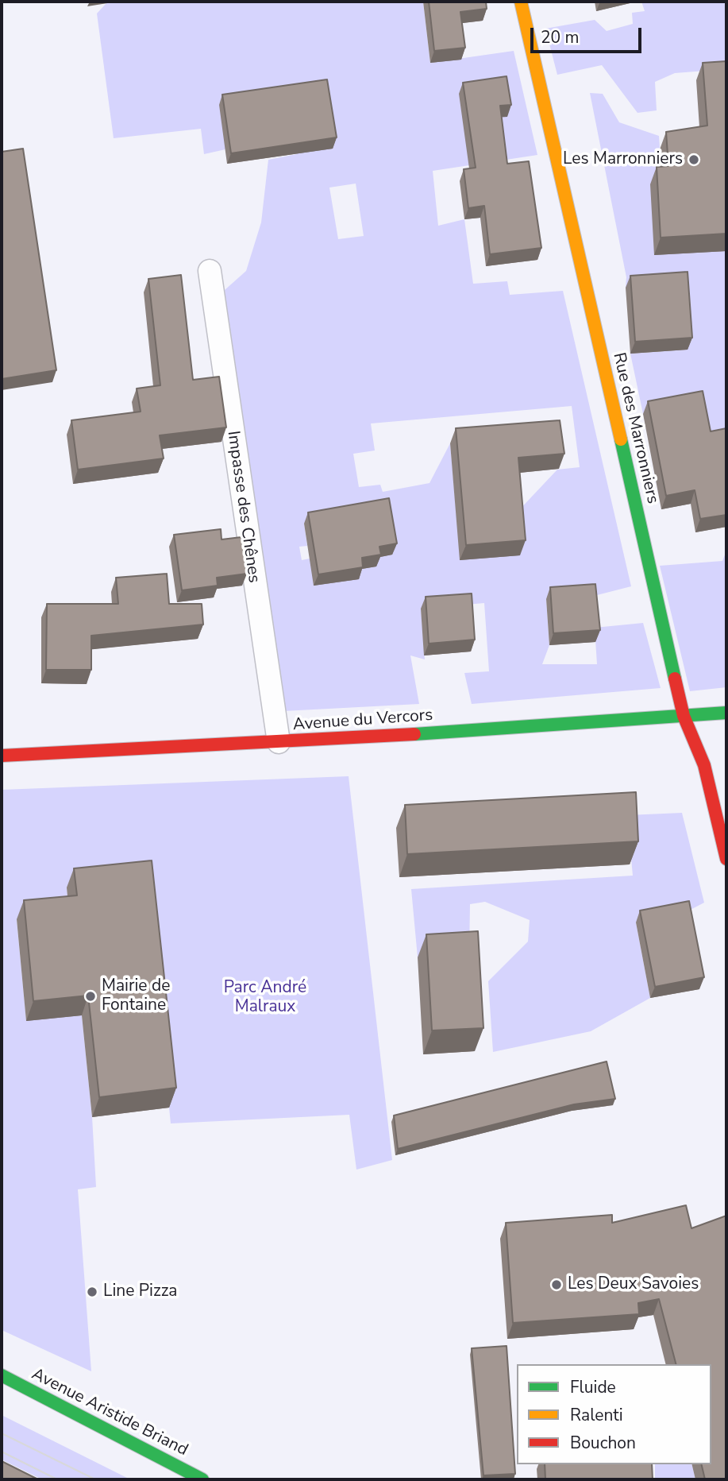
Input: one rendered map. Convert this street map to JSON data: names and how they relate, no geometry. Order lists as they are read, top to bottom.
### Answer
{
  "streets": {
    "street": ["Rue des Marronniers", "Avenue du Vercors", "Avenue Aristide Briand"],
    "lane": ["Impasse des Chênes"]
  },
  "crossings": [
    ["Rue des Marronniers", "Avenue du Vercors"],
    ["Impasse des Chênes", "Avenue du Vercors"]
  ],
  "parks": ["Parc André Malraux"],
  "places": [
    "Les Marronniers",
    "Mairie de Fontaine",
    "Les Deux Savoies",
    "Line Pizza"
  ],
  "legend": ["Fluide", "Ralenti", "Bouchon"],
  "scale_bar": "20 m"
}
